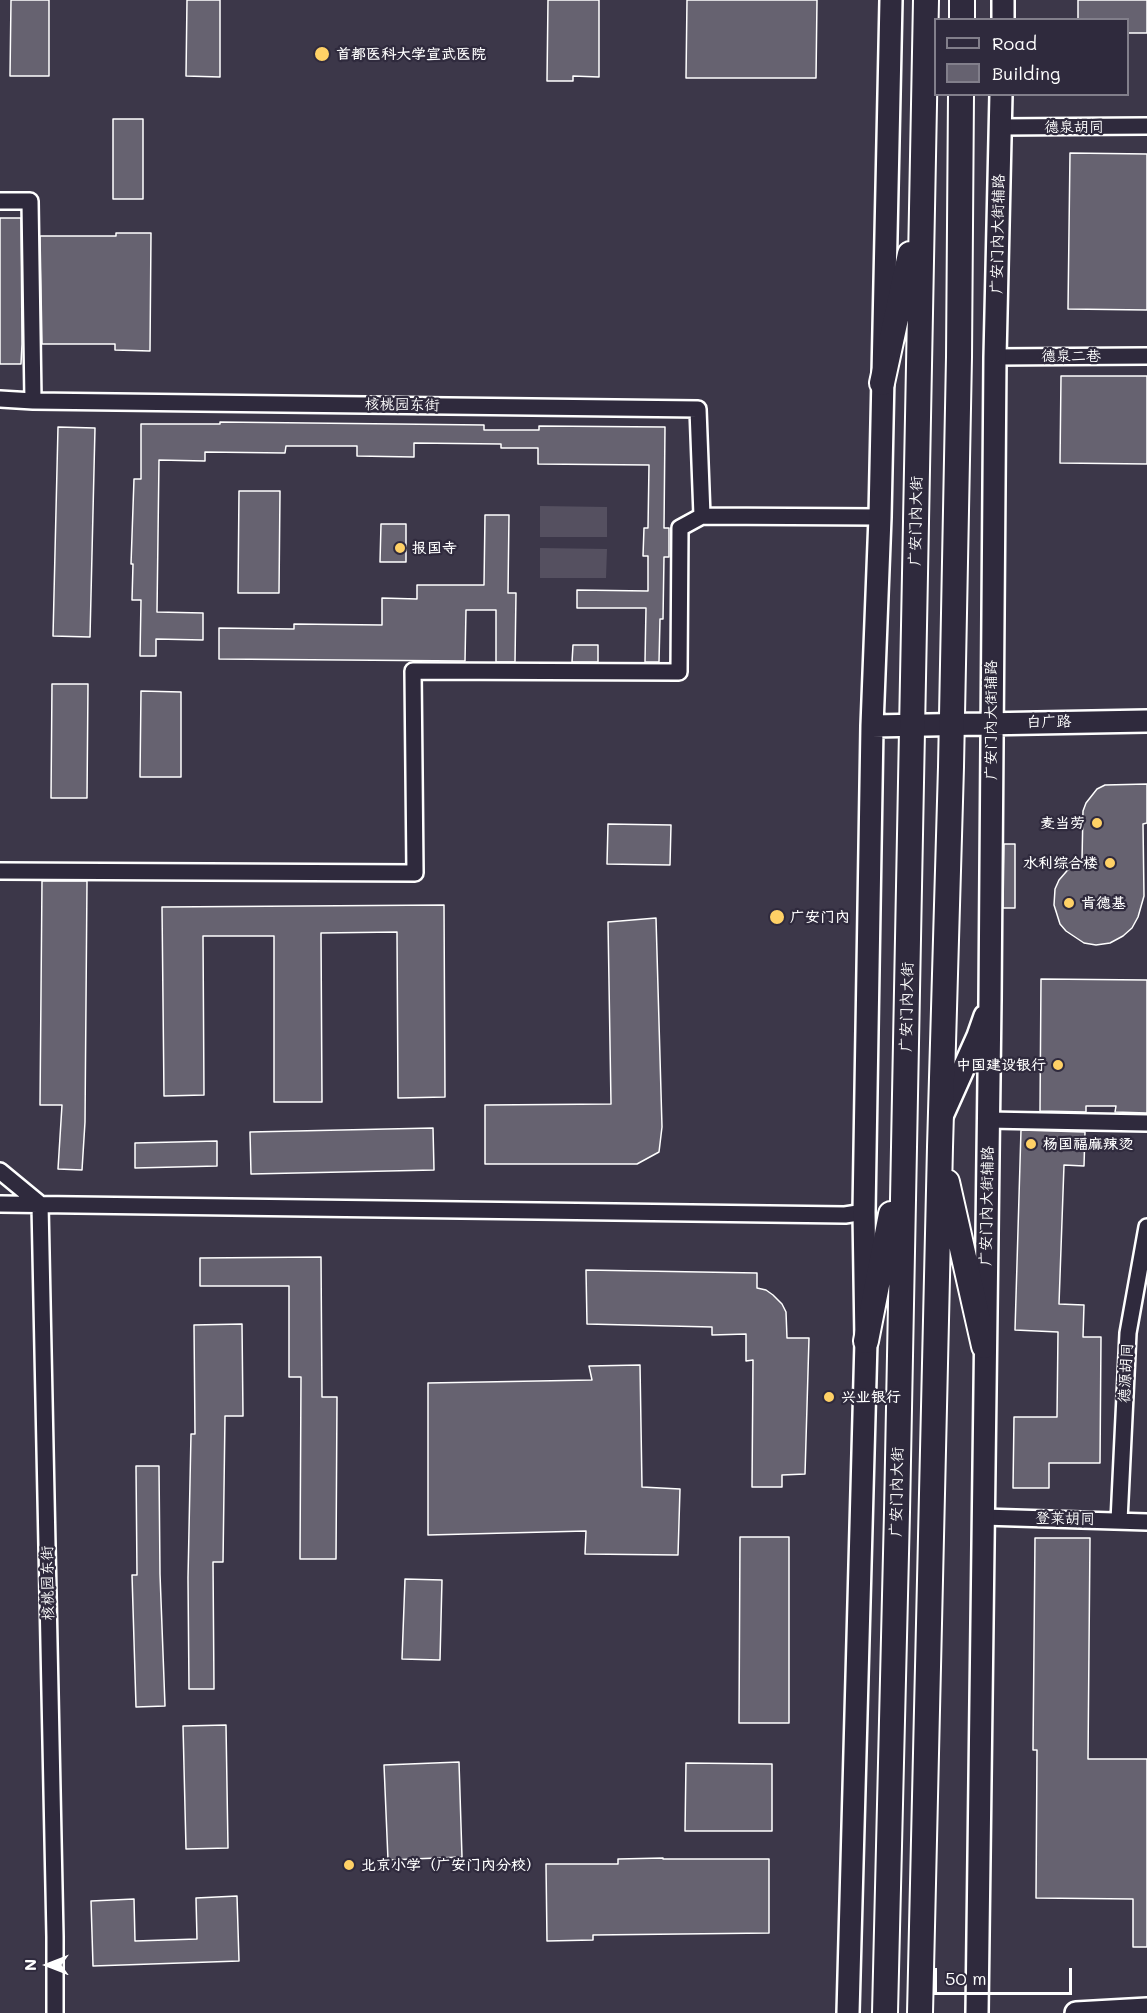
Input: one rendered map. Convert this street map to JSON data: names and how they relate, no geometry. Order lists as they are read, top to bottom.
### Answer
{
  "streets": {
    "main road": ["广安门内大街"],
    "street": [
      "德泉胡同",
      "广安门内大街辅路",
      "德泉二巷",
      "核桃园东街",
      "白广路",
      "德源胡同",
      "登莱胡同"
    ]
  },
  "crossings": [
    ["德泉胡同", "广安门内大街辅路"],
    ["广安门内大街辅路", "德泉二巷"],
    ["广安门内大街辅路", "白广路"],
    ["广安门内大街", "白广路"],
    ["德源胡同", "登莱胡同"]
  ],
  "places": [
    "首都医科大学宣武医院",
    "报国寺",
    "麦当劳",
    "水利综合楼",
    "肯德基",
    "广安门内",
    "中国建设银行",
    "杨国福麻辣烫",
    "兴业银行",
    "北京小学（广安门内分校）"
  ],
  "legend": ["Road", "Building"],
  "scale_bar": "50 m",
  "north": "left"
}
